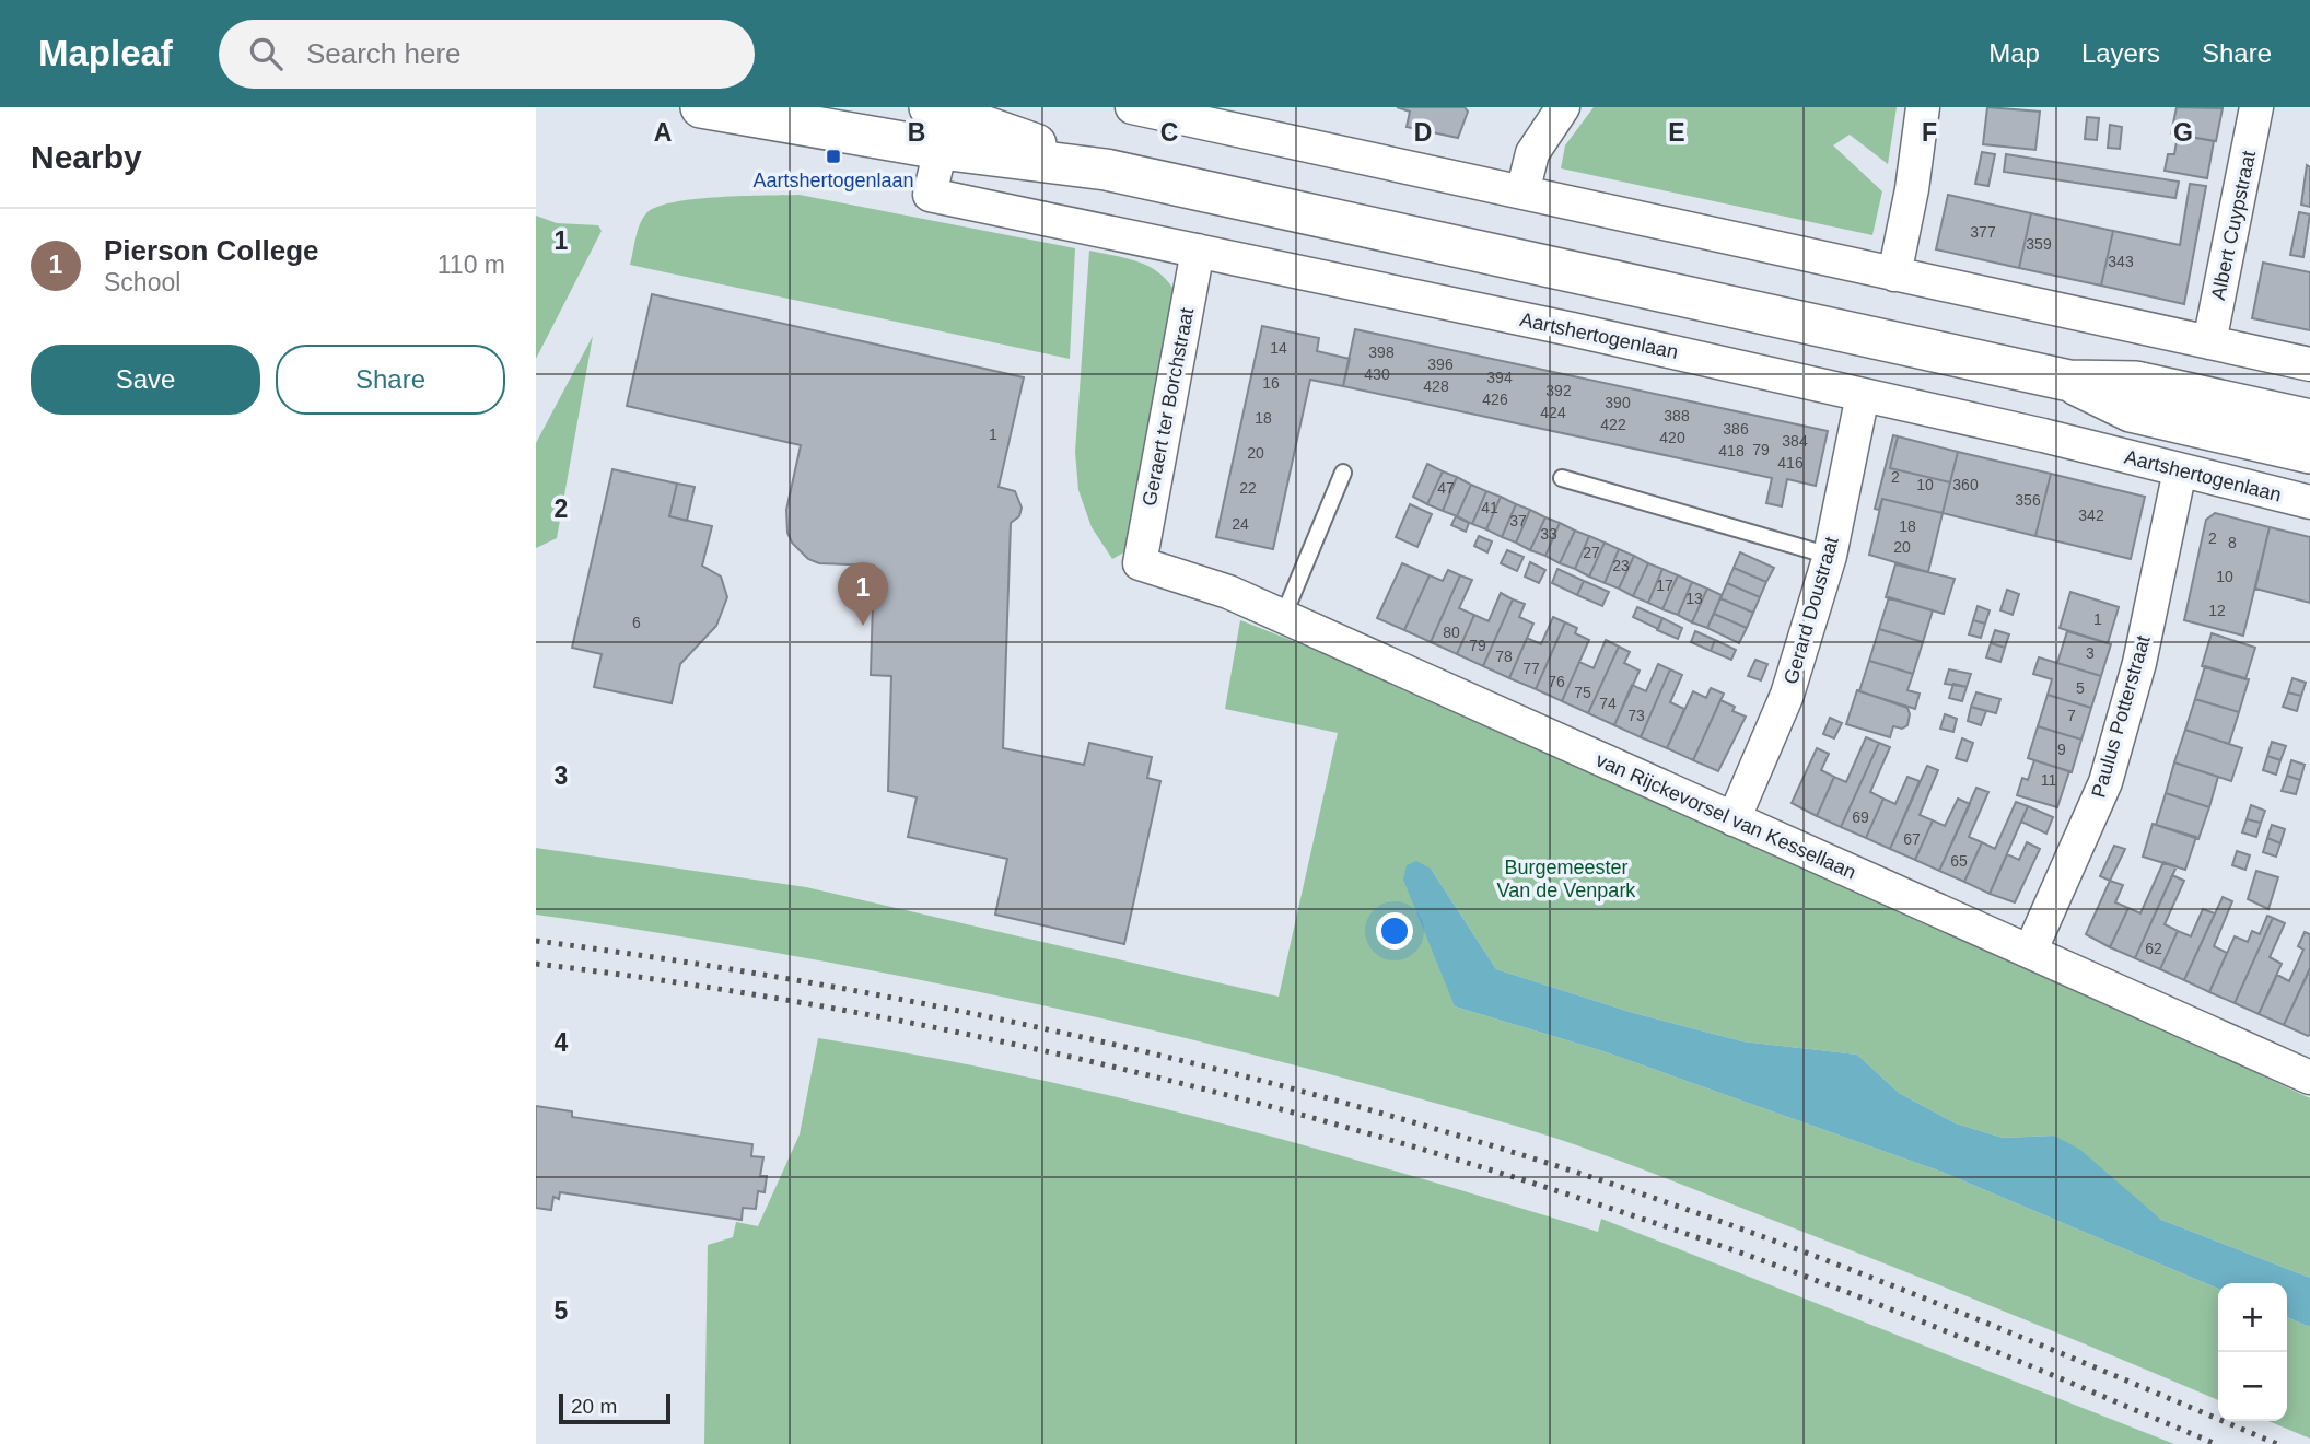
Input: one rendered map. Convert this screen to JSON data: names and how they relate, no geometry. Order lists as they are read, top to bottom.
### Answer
{
  "streets": {
    "street": [
      "Albert Cuypstraat",
      "Aartshertogenlaan",
      "Geraert ter Borchstraat",
      "Gerard Doustraat",
      "Paulus Potterstraat",
      "van Rijckevorsel van Kessellaan"
    ]
  },
  "crossings": [
    ["Aartshertogenlaan", "Geraert ter Borchstraat"],
    ["Aartshertogenlaan", "Gerard Doustraat"],
    ["Aartshertogenlaan", "Paulus Potterstraat"],
    ["Geraert ter Borchstraat", "van Rijckevorsel van Kessellaan"],
    ["Gerard Doustraat", "van Rijckevorsel van Kessellaan"],
    ["Paulus Potterstraat", "van Rijckevorsel van Kessellaan"]
  ],
  "parks": ["Burgemeester Van de Venpark"],
  "places": {
    "transit": ["Aartshertogenlaan"]
  },
  "house_numbers": [
    "377",
    "359",
    "343",
    "14",
    "398",
    "396",
    "430",
    "394",
    "16",
    "428",
    "392",
    "426",
    "390",
    "424",
    "388",
    "18",
    "422",
    "386",
    "1",
    "420",
    "384",
    "79",
    "418",
    "20",
    "416",
    "2",
    "10",
    "360",
    "22",
    "47",
    "356",
    "41",
    "342",
    "37",
    "24",
    "18",
    "33",
    "2",
    "8",
    "20",
    "27",
    "23",
    "10",
    "17",
    "13",
    "12",
    "1",
    "6",
    "80",
    "79",
    "3",
    "78",
    "77",
    "76",
    "5",
    "75",
    "74",
    "73",
    "7",
    "9",
    "11",
    "69",
    "67",
    "65",
    "62"
  ],
  "scale_bar": "20 m",
  "page": {
    "header": "Mapleaf",
    "search": "Search here",
    "nav": ["Map", "Layers", "Share"],
    "heading": "Nearby",
    "list": [
      {
        "mark": "1",
        "name": "Pierson College",
        "note": "School",
        "value": "110 m"
      }
    ],
    "buttons": ["Save", "Share"],
    "pins": "1",
    "map_buttons": ["+", "−"],
    "scale": "20 m"
  },
  "grid": {
    "columns": [
      "A",
      "B",
      "C",
      "D",
      "E",
      "F",
      "G"
    ],
    "rows": [
      "1",
      "2",
      "3",
      "4",
      "5"
    ]
  }
}
